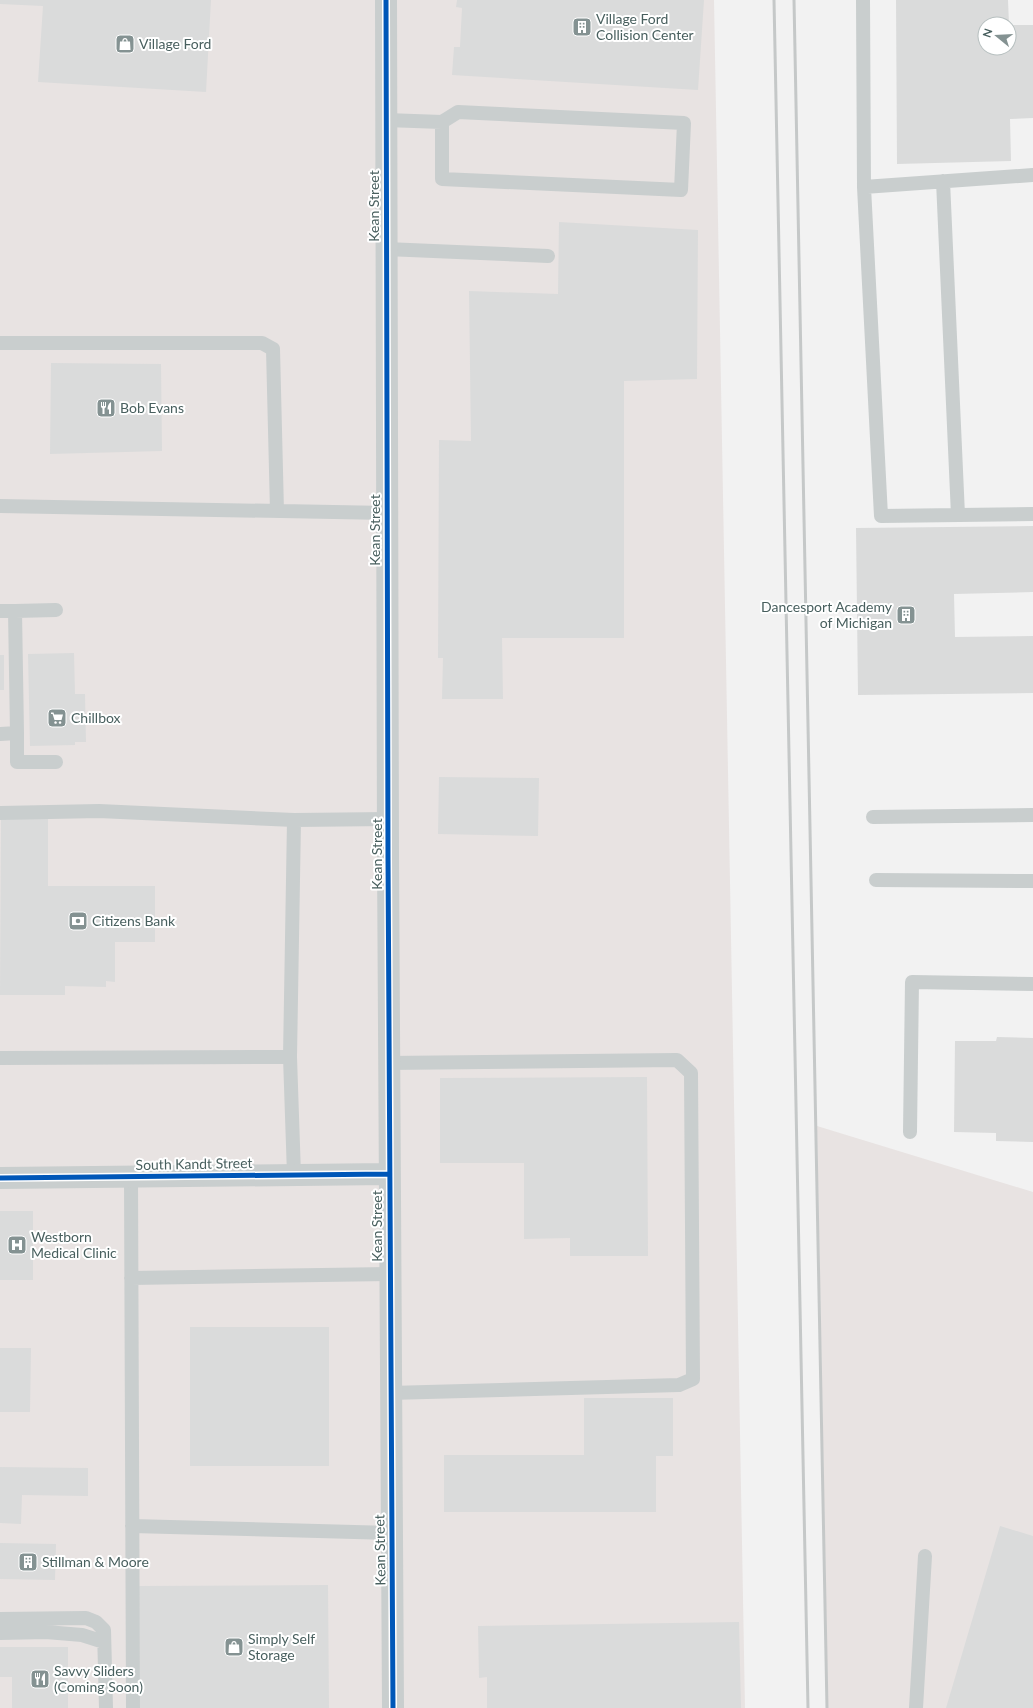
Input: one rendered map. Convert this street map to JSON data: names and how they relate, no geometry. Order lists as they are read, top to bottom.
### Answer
{
  "streets": {
    "street": ["Kean Street", "South Kandt Street"]
  },
  "crossings": [
    ["Kean Street", "South Kandt Street"]
  ],
  "places": {
    "building": ["Village Ford Collision Center", "Dancesport Academy of Michigan", "Stillman & Moore"],
    "shop": ["Village Ford", "Simply Self Storage"],
    "restaurant": ["Bob Evans", "Savvy Sliders (Coming Soon)"],
    "supermarket": ["Chillbox"],
    "bank": ["Citizens Bank"],
    "hospital": ["Westborn Medical Clinic"]
  },
  "north": "left"
}
